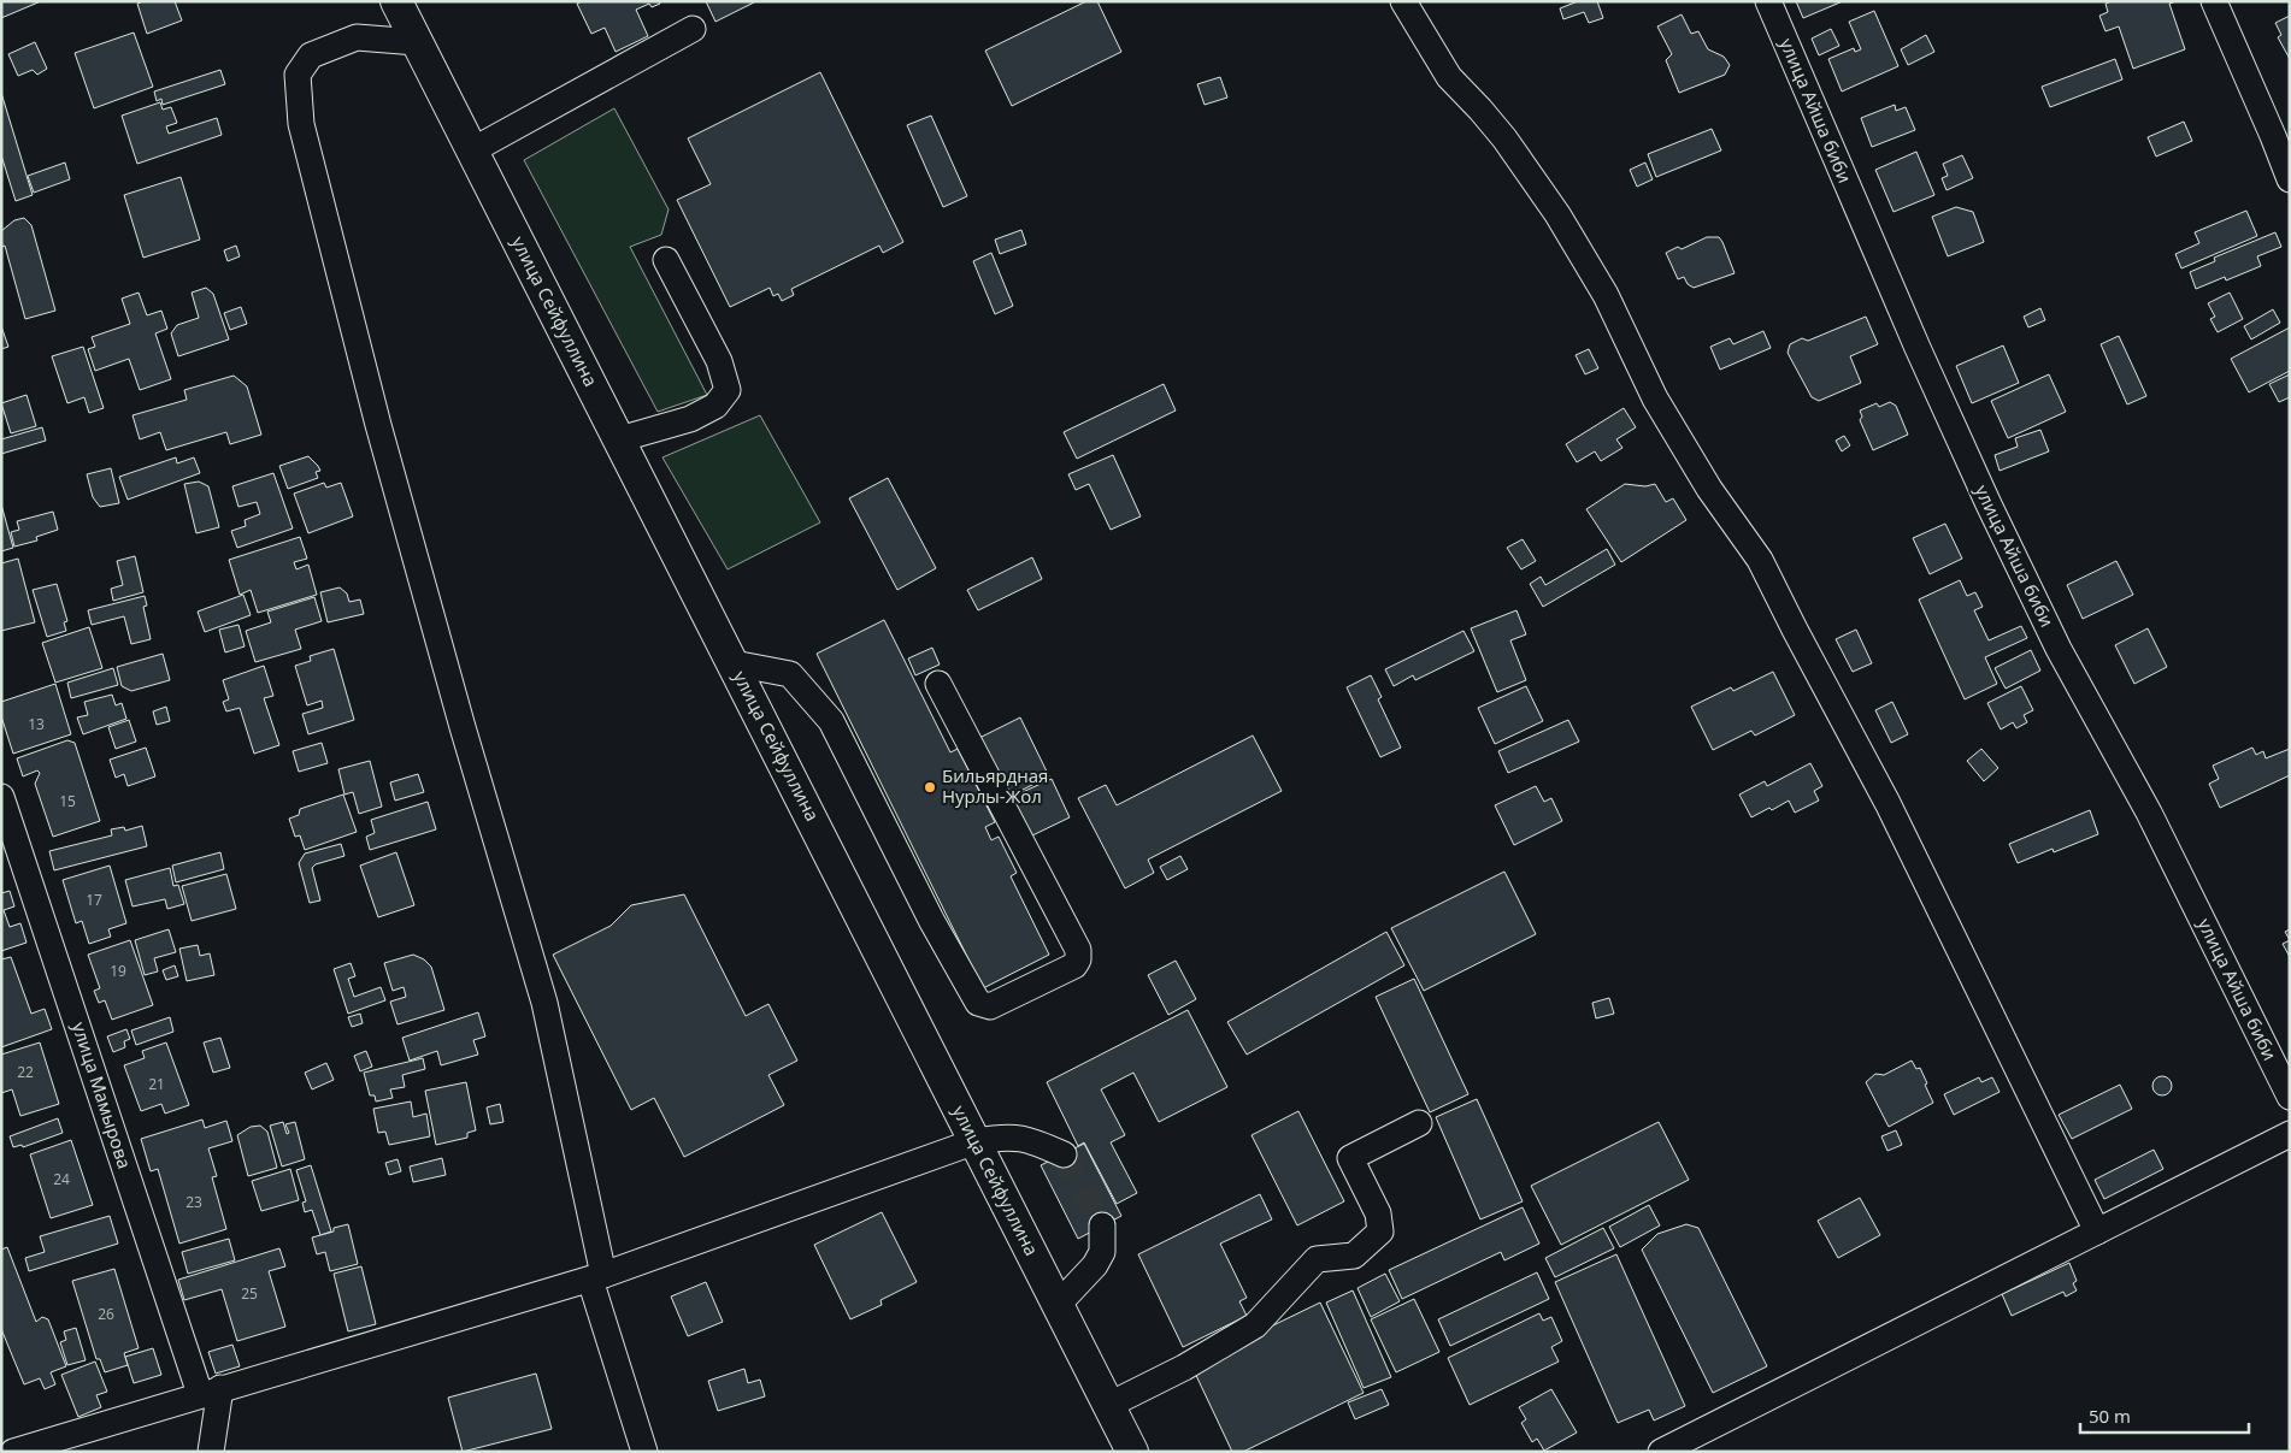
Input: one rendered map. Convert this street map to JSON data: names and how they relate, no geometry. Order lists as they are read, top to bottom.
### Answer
{
  "streets": {
    "main road": ["улица Сейфуллина"],
    "street": ["улица Айша биби", "улица Мамырова"]
  },
  "places": ["Бильярдная Нурлы-Жол"],
  "house_numbers": [
    "13",
    "15",
    "17",
    "19",
    "22",
    "21",
    "24",
    "23",
    "25",
    "26"
  ],
  "scale_bar": "50 m"
}
